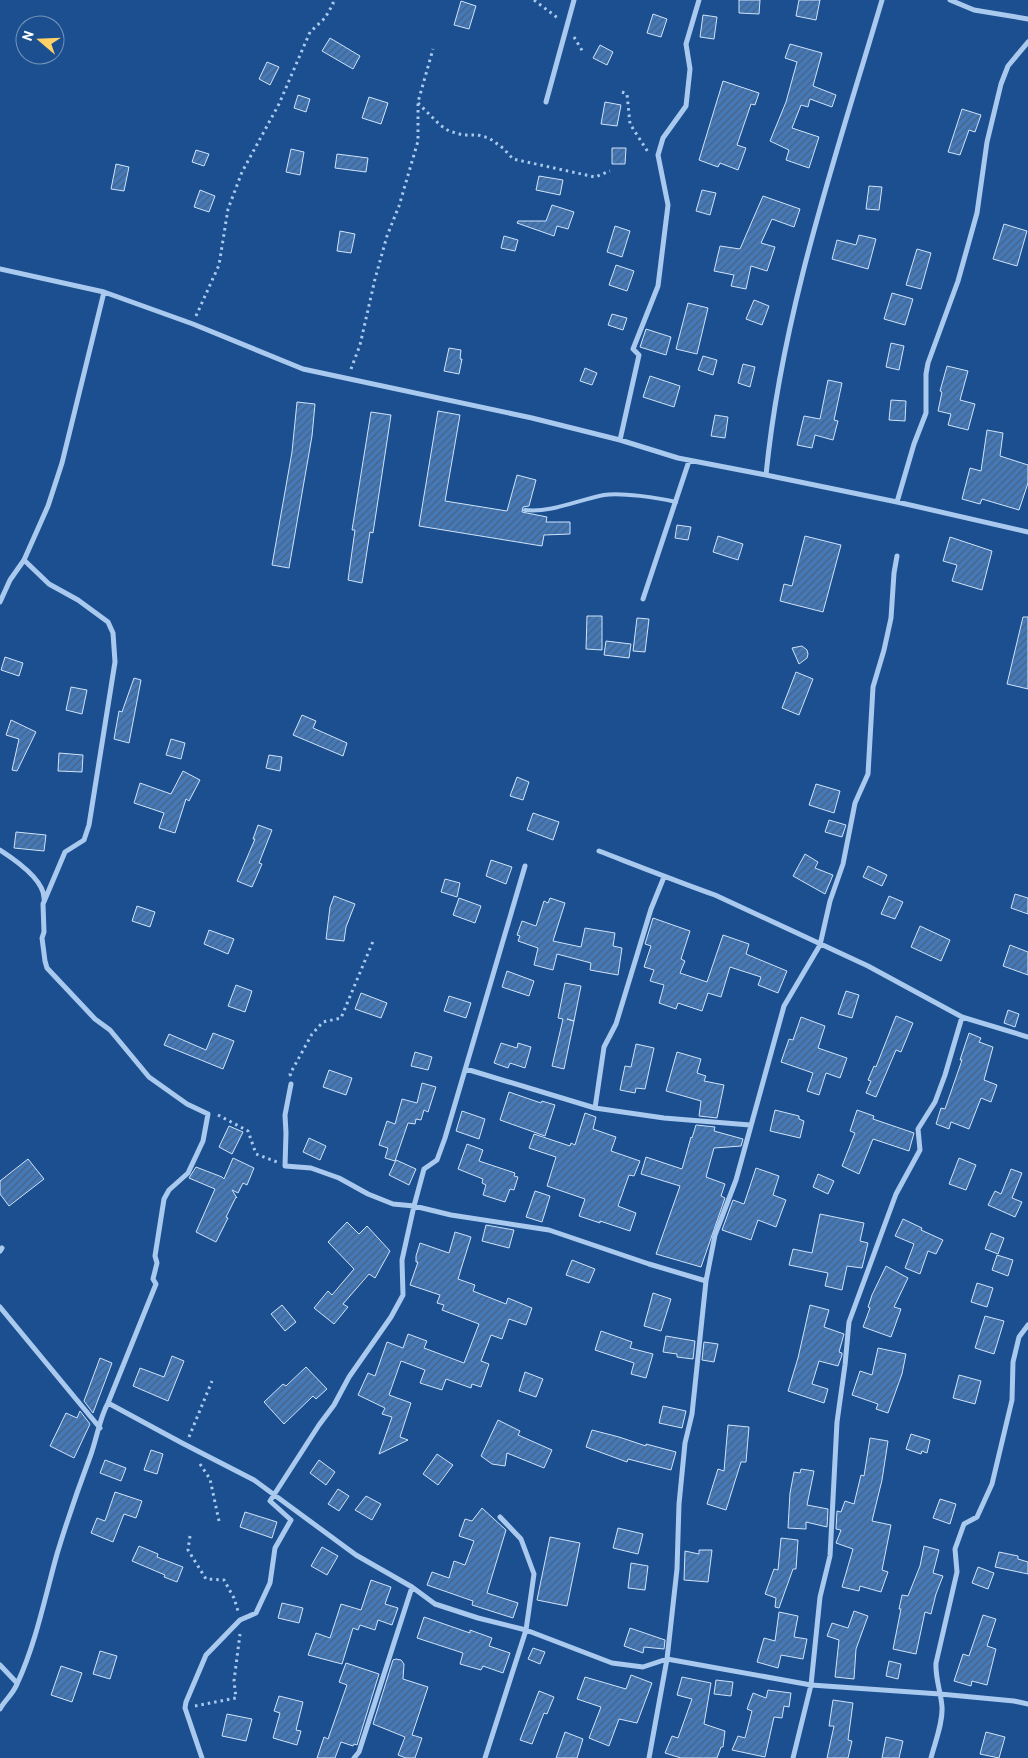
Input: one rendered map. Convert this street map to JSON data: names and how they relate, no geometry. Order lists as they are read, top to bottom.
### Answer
{
  "north": "left"
}
